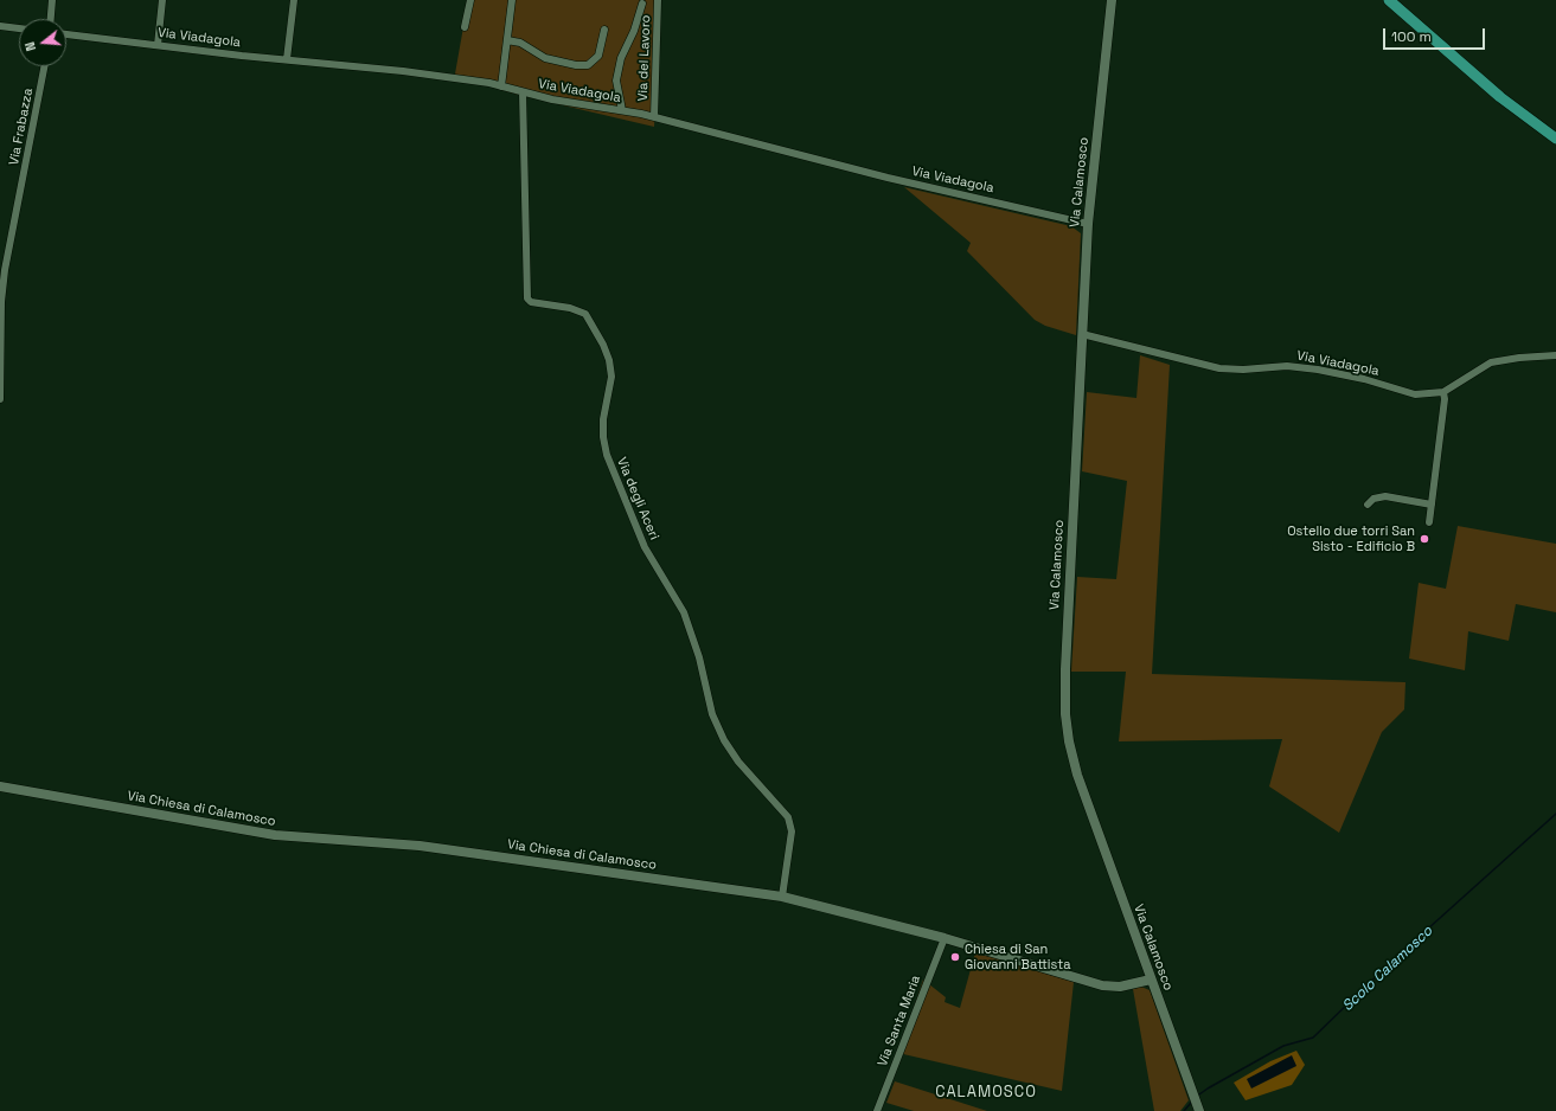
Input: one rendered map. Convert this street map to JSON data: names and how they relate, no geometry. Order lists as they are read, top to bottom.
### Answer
{
  "streets": {
    "street": [
      "Via Viadagola",
      "Via del Lavoro",
      "Via Frabazza",
      "Via Calamosco",
      "Via degli Aceri",
      "Via Chiesa di Calamosco",
      "Via Santa Maria"
    ]
  },
  "crossings": [
    ["Via Viadagola", "Via del Lavoro"],
    ["Via Viadagola", "Via Calamosco"],
    ["Via Viadagola", "Via degli Aceri"],
    ["Via Calamosco", "Via Chiesa di Calamosco"],
    ["Via degli Aceri", "Via Chiesa di Calamosco"],
    ["Via Chiesa di Calamosco", "Via Santa Maria"]
  ],
  "districts": ["CALAMOSCO"],
  "water": ["Scolo Calamosco"],
  "places": ["Ostello due torri San Sisto - Edificio B", "Chiesa di San Giovanni Battista"],
  "scale_bar": "100 m",
  "north": "left"
}
